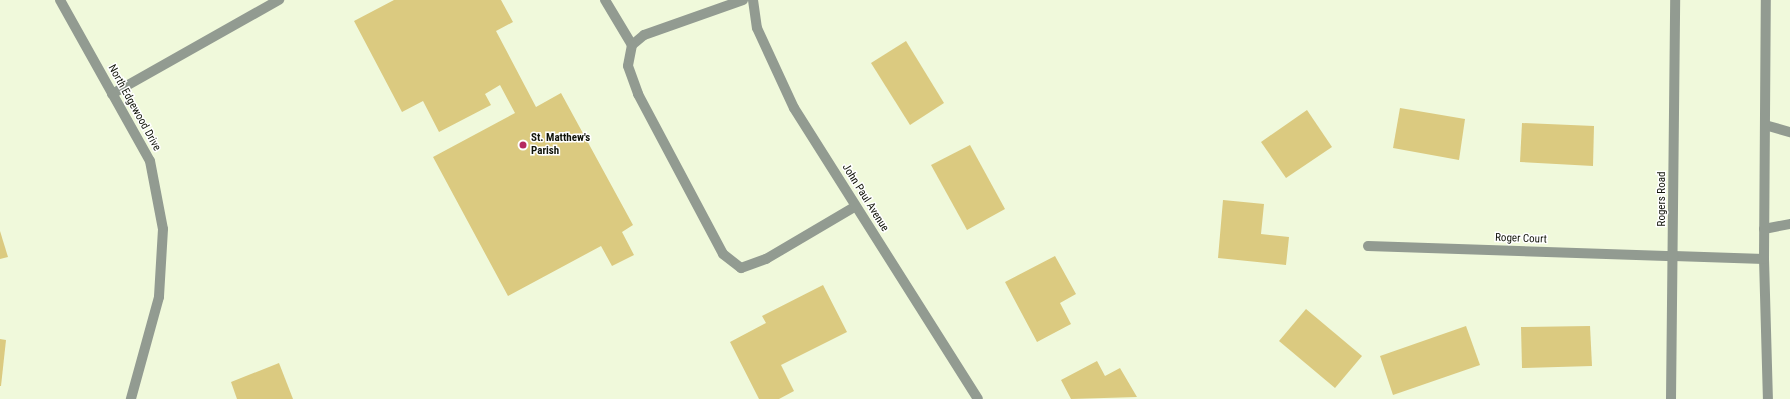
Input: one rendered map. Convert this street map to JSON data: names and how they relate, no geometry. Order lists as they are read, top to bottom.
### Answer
{
  "streets": {
    "street": [
      "North Edgewood Drive",
      "John Paul Avenue",
      "Rogers Road",
      "Roger Court"
    ]
  },
  "crossings": [
    ["Rogers Road", "Roger Court"]
  ],
  "places": ["St. Matthew's Parish"]
}
